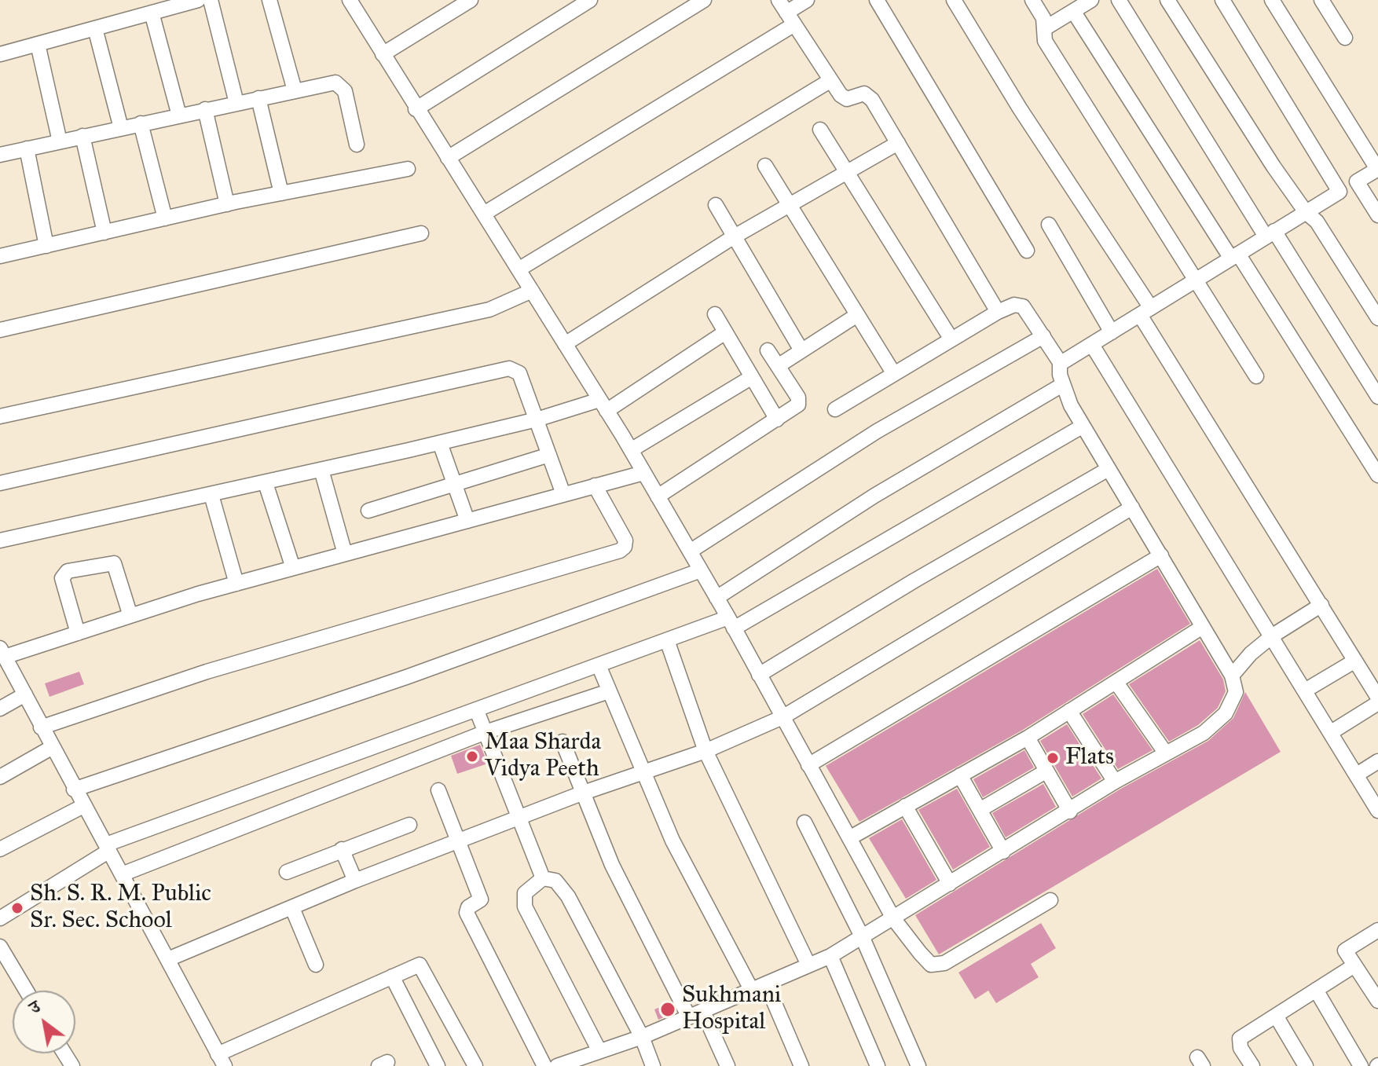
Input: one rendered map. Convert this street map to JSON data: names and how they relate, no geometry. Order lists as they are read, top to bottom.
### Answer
{
  "places": [
    "Maa Sharda Vidya Peeth",
    "Flats",
    "Sh. S. R. M. Public Sr. Sec. School",
    "Sukhmani Hospital"
  ],
  "north": "top left"
}
